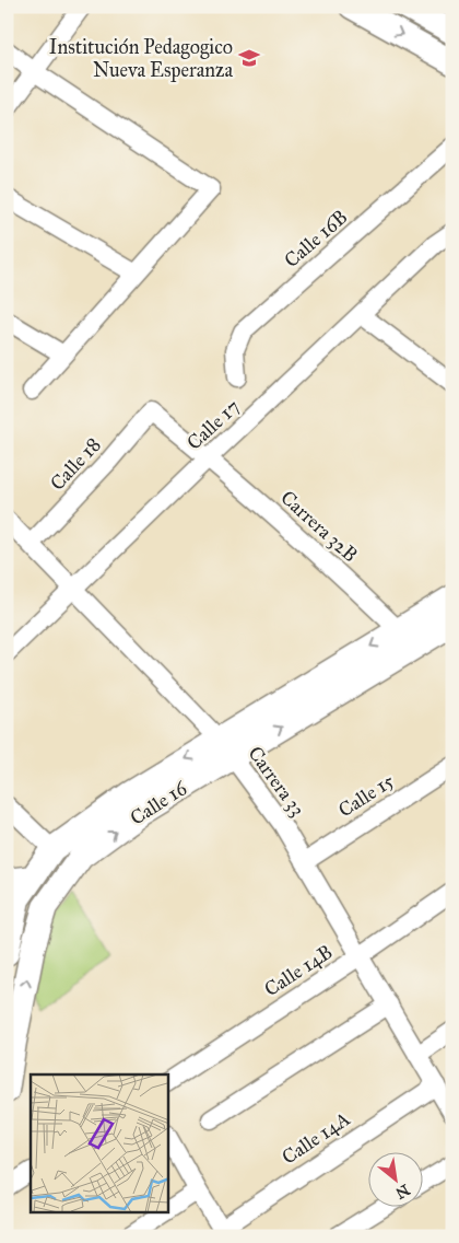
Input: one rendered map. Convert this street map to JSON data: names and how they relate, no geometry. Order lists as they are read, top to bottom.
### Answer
{
  "streets": {
    "street": [
      "Calle 16B",
      "Calle 17",
      "Calle 18",
      "Carrera 32B",
      "Carrera 33",
      "Calle 15",
      "Calle 16",
      "Calle 14B",
      "Calle 14A"
    ]
  },
  "crossings": [
    ["Calle 17", "Carrera 32B"],
    ["Calle 17", "Carrera 33"],
    ["Calle 18", "Carrera 32B"],
    ["Calle 18", "Carrera 33"],
    ["Carrera 32B", "Calle 16"],
    ["Carrera 33", "Calle 15"],
    ["Carrera 33", "Calle 16"],
    ["Carrera 33", "Calle 14B"],
    ["Carrera 33", "Calle 14A"]
  ],
  "places": {
    "school or university": ["Institución Pedagogico Nueva Esperanza"]
  },
  "north": "bottom right"
}
